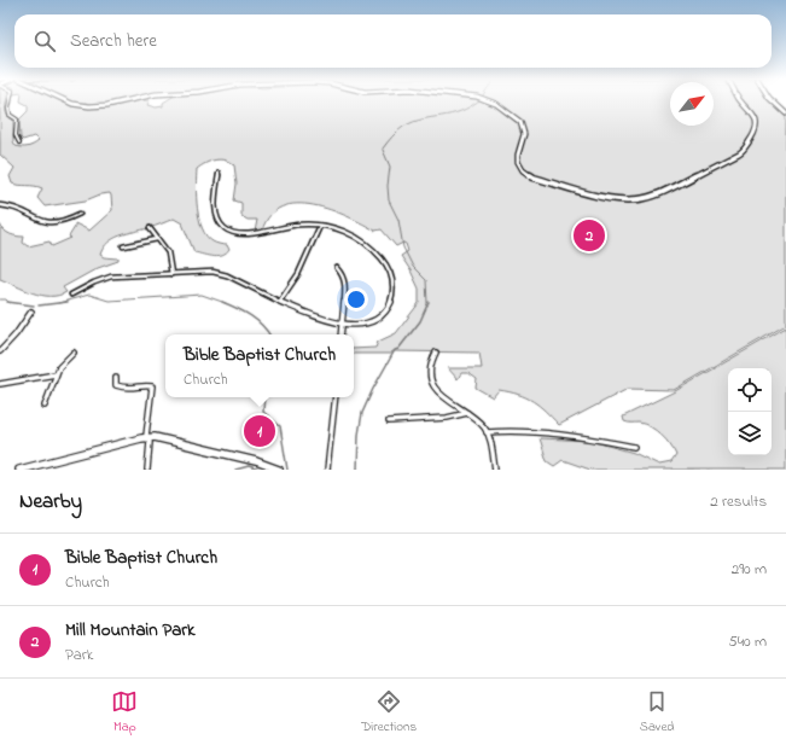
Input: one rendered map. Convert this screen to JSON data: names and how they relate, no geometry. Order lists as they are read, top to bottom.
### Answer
{
  "north": "top right",
  "page": {
    "search": "Search here",
    "pins": ["2", "1"],
    "popup": ["Bible Baptist Church", "Church"],
    "heading": ["Nearby", "2 results"],
    "list": [
      {
        "mark": "1",
        "name": "Bible Baptist Church",
        "note": "Church",
        "value": "290 m"
      },
      {
        "mark": "2",
        "name": "Mill Mountain Park",
        "note": "Park",
        "value": "540 m"
      }
    ],
    "nav": ["Map", "Directions", "Saved"]
  }
}
